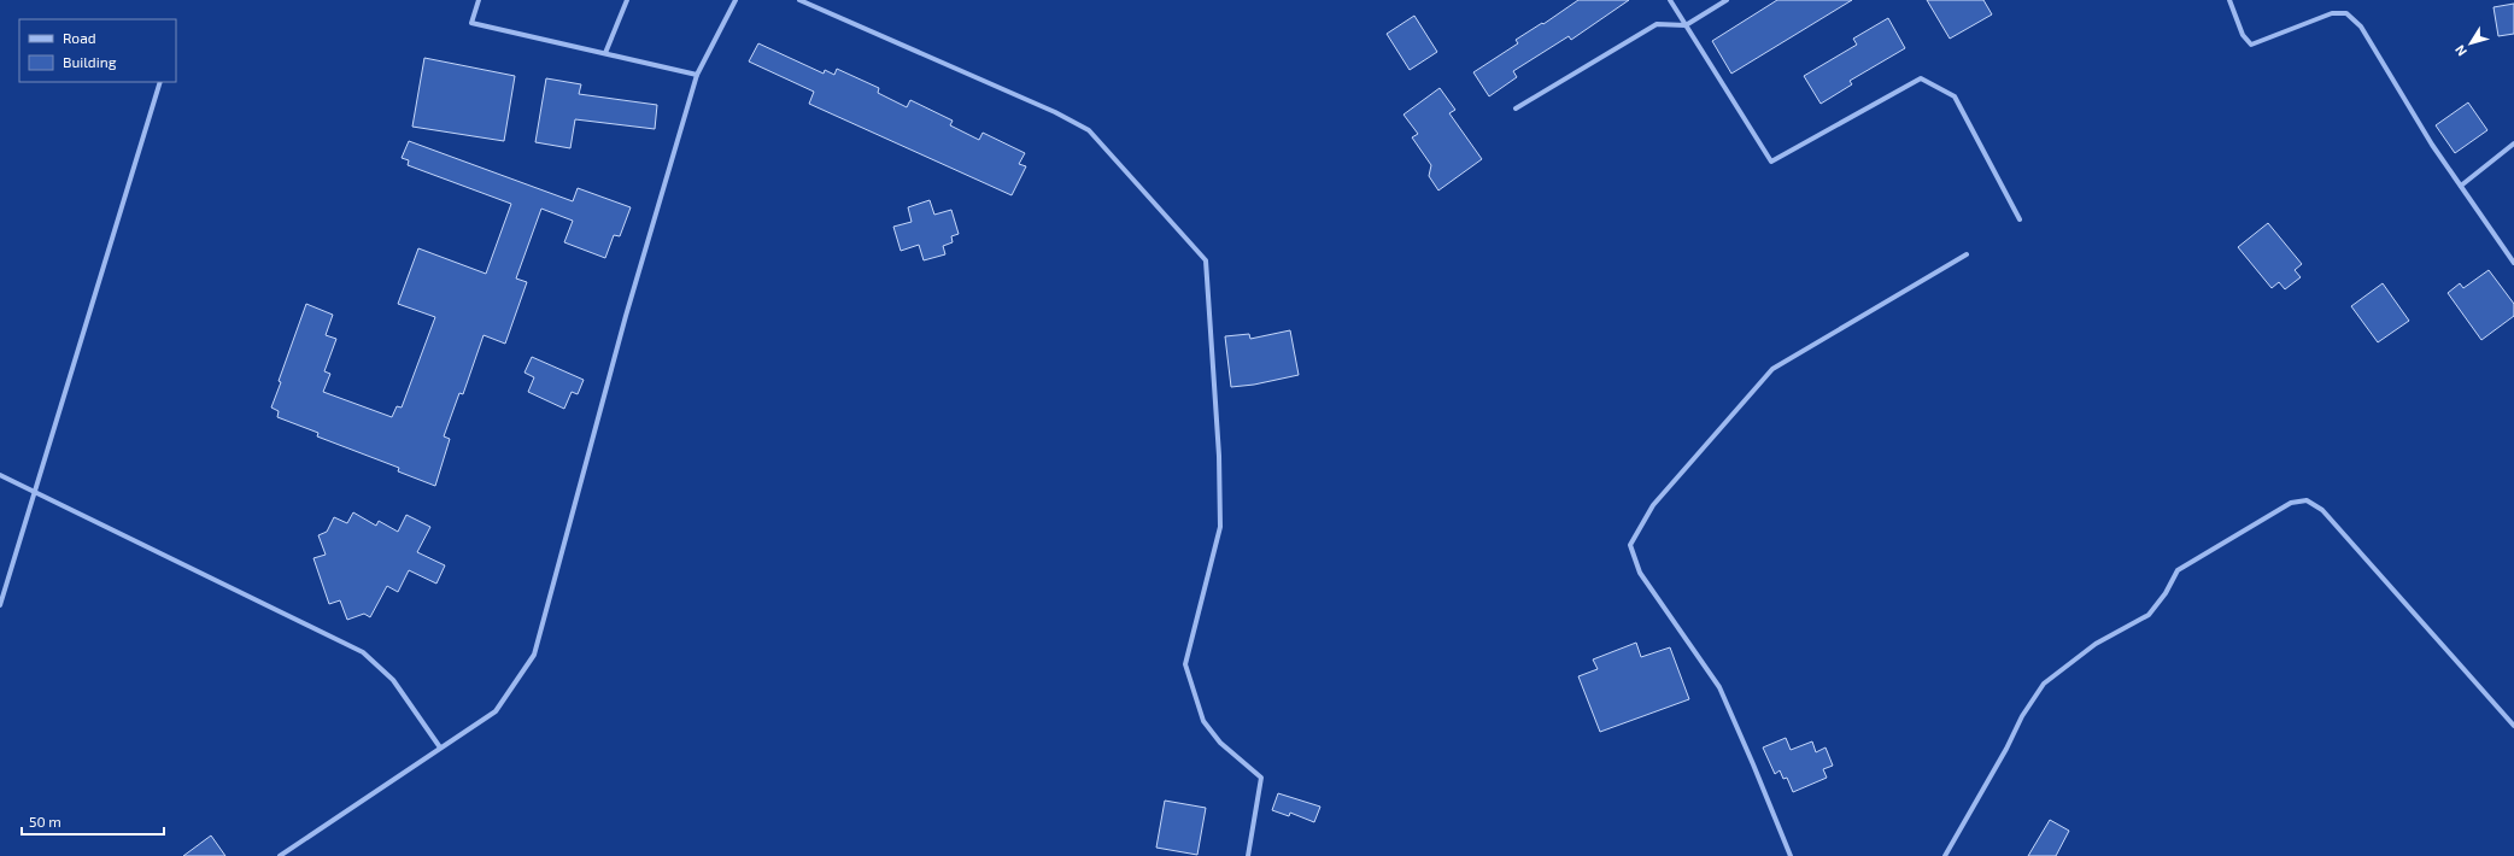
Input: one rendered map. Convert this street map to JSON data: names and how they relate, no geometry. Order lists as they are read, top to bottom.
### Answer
{
  "legend": ["Road", "Building"],
  "scale_bar": "50 m",
  "north": "bottom left"
}
